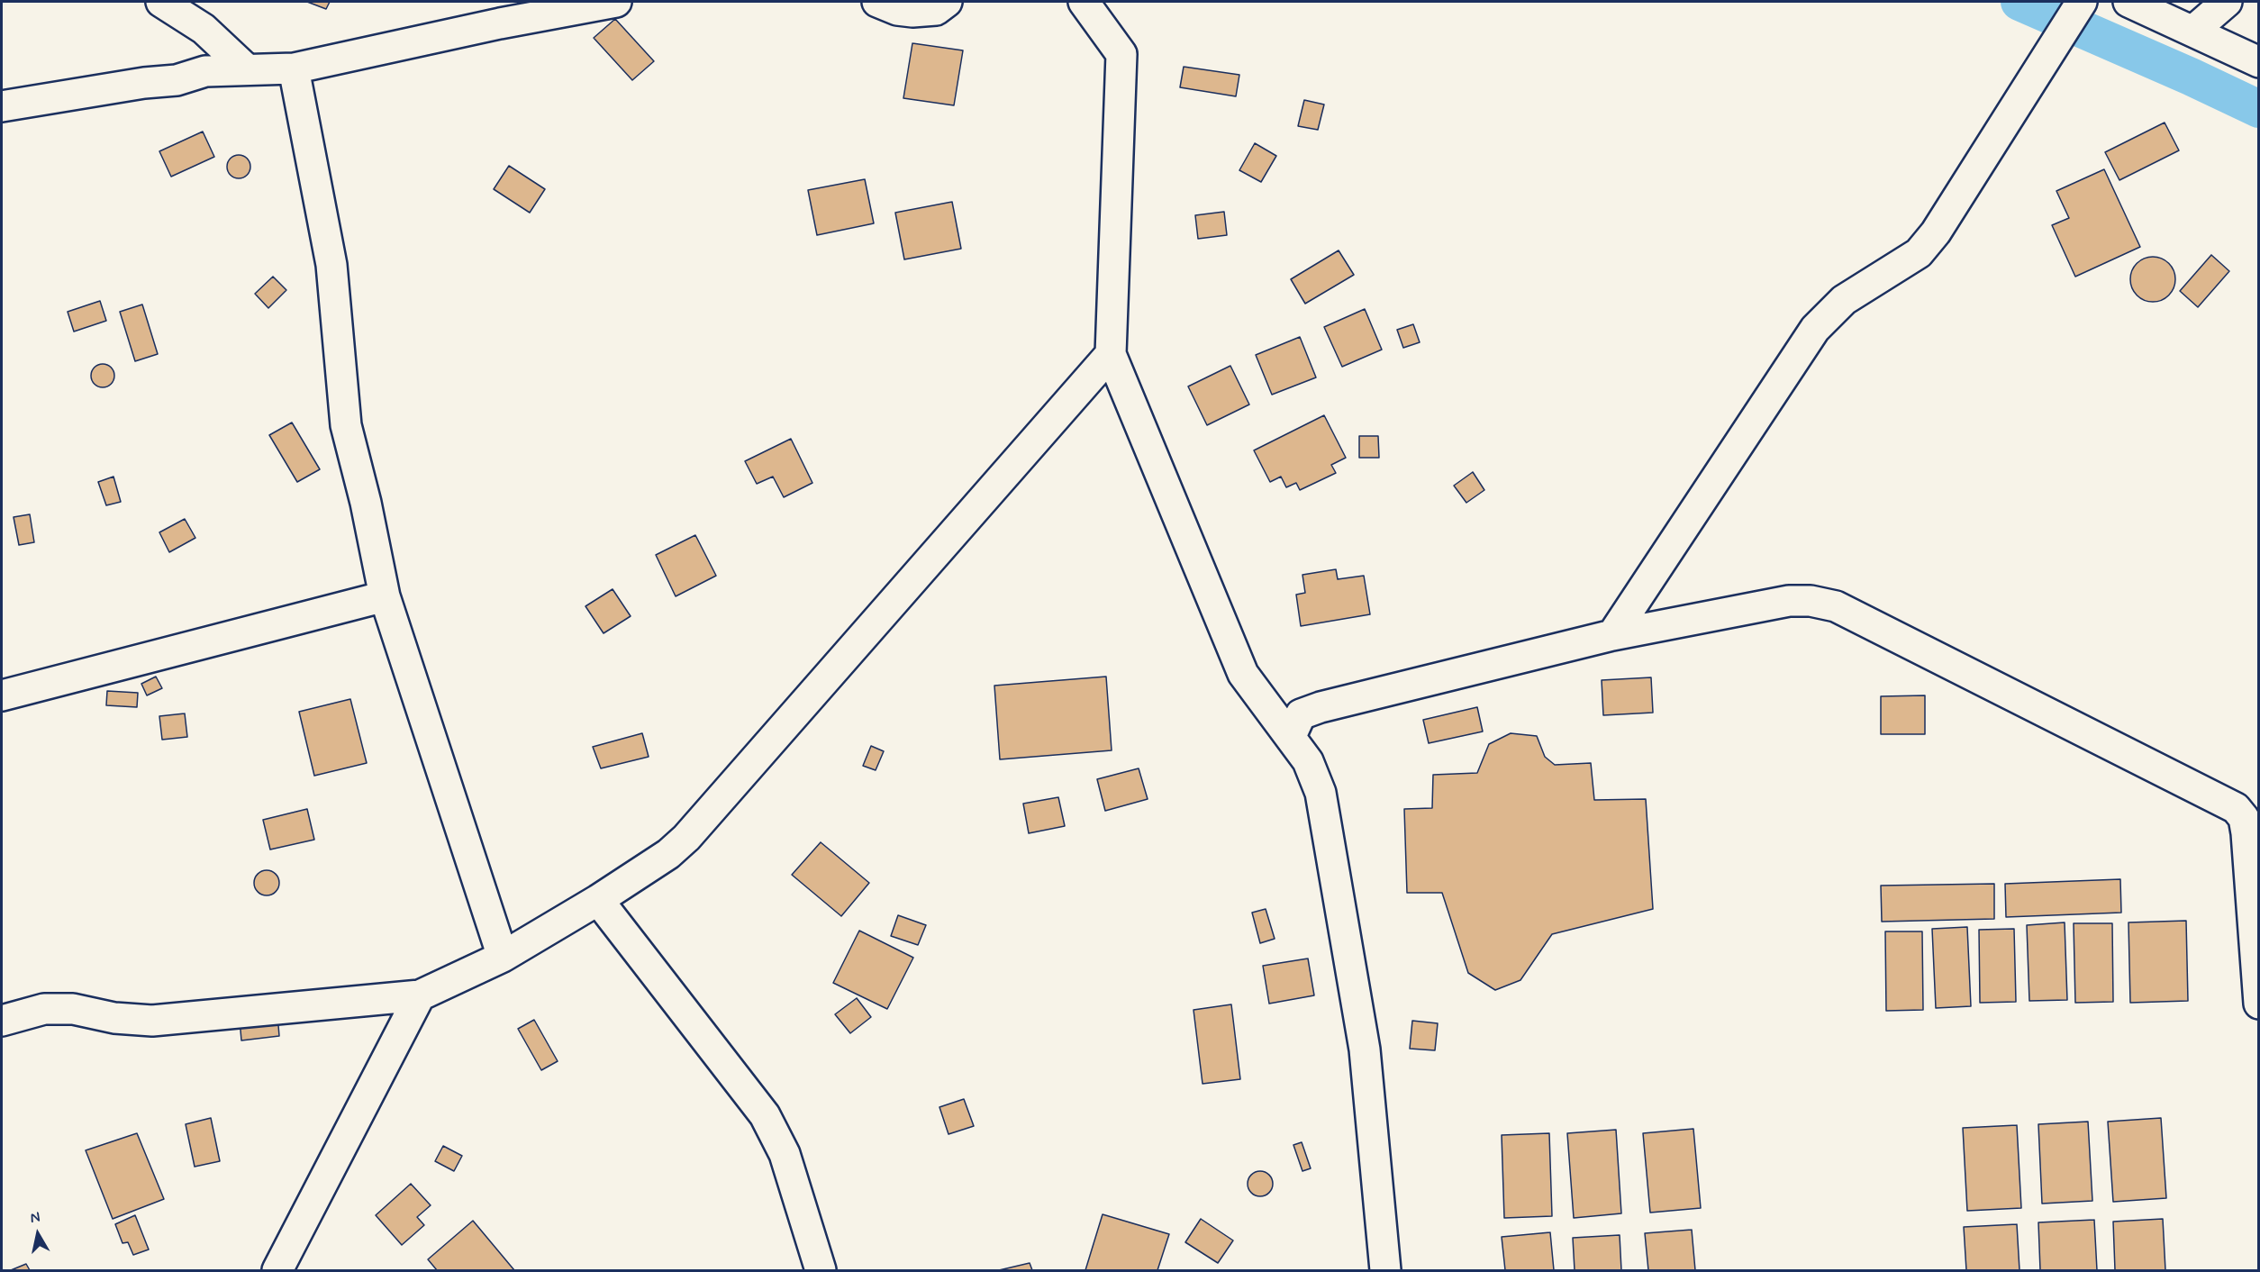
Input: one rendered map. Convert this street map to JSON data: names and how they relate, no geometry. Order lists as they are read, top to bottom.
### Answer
{
  "north": "top"
}
